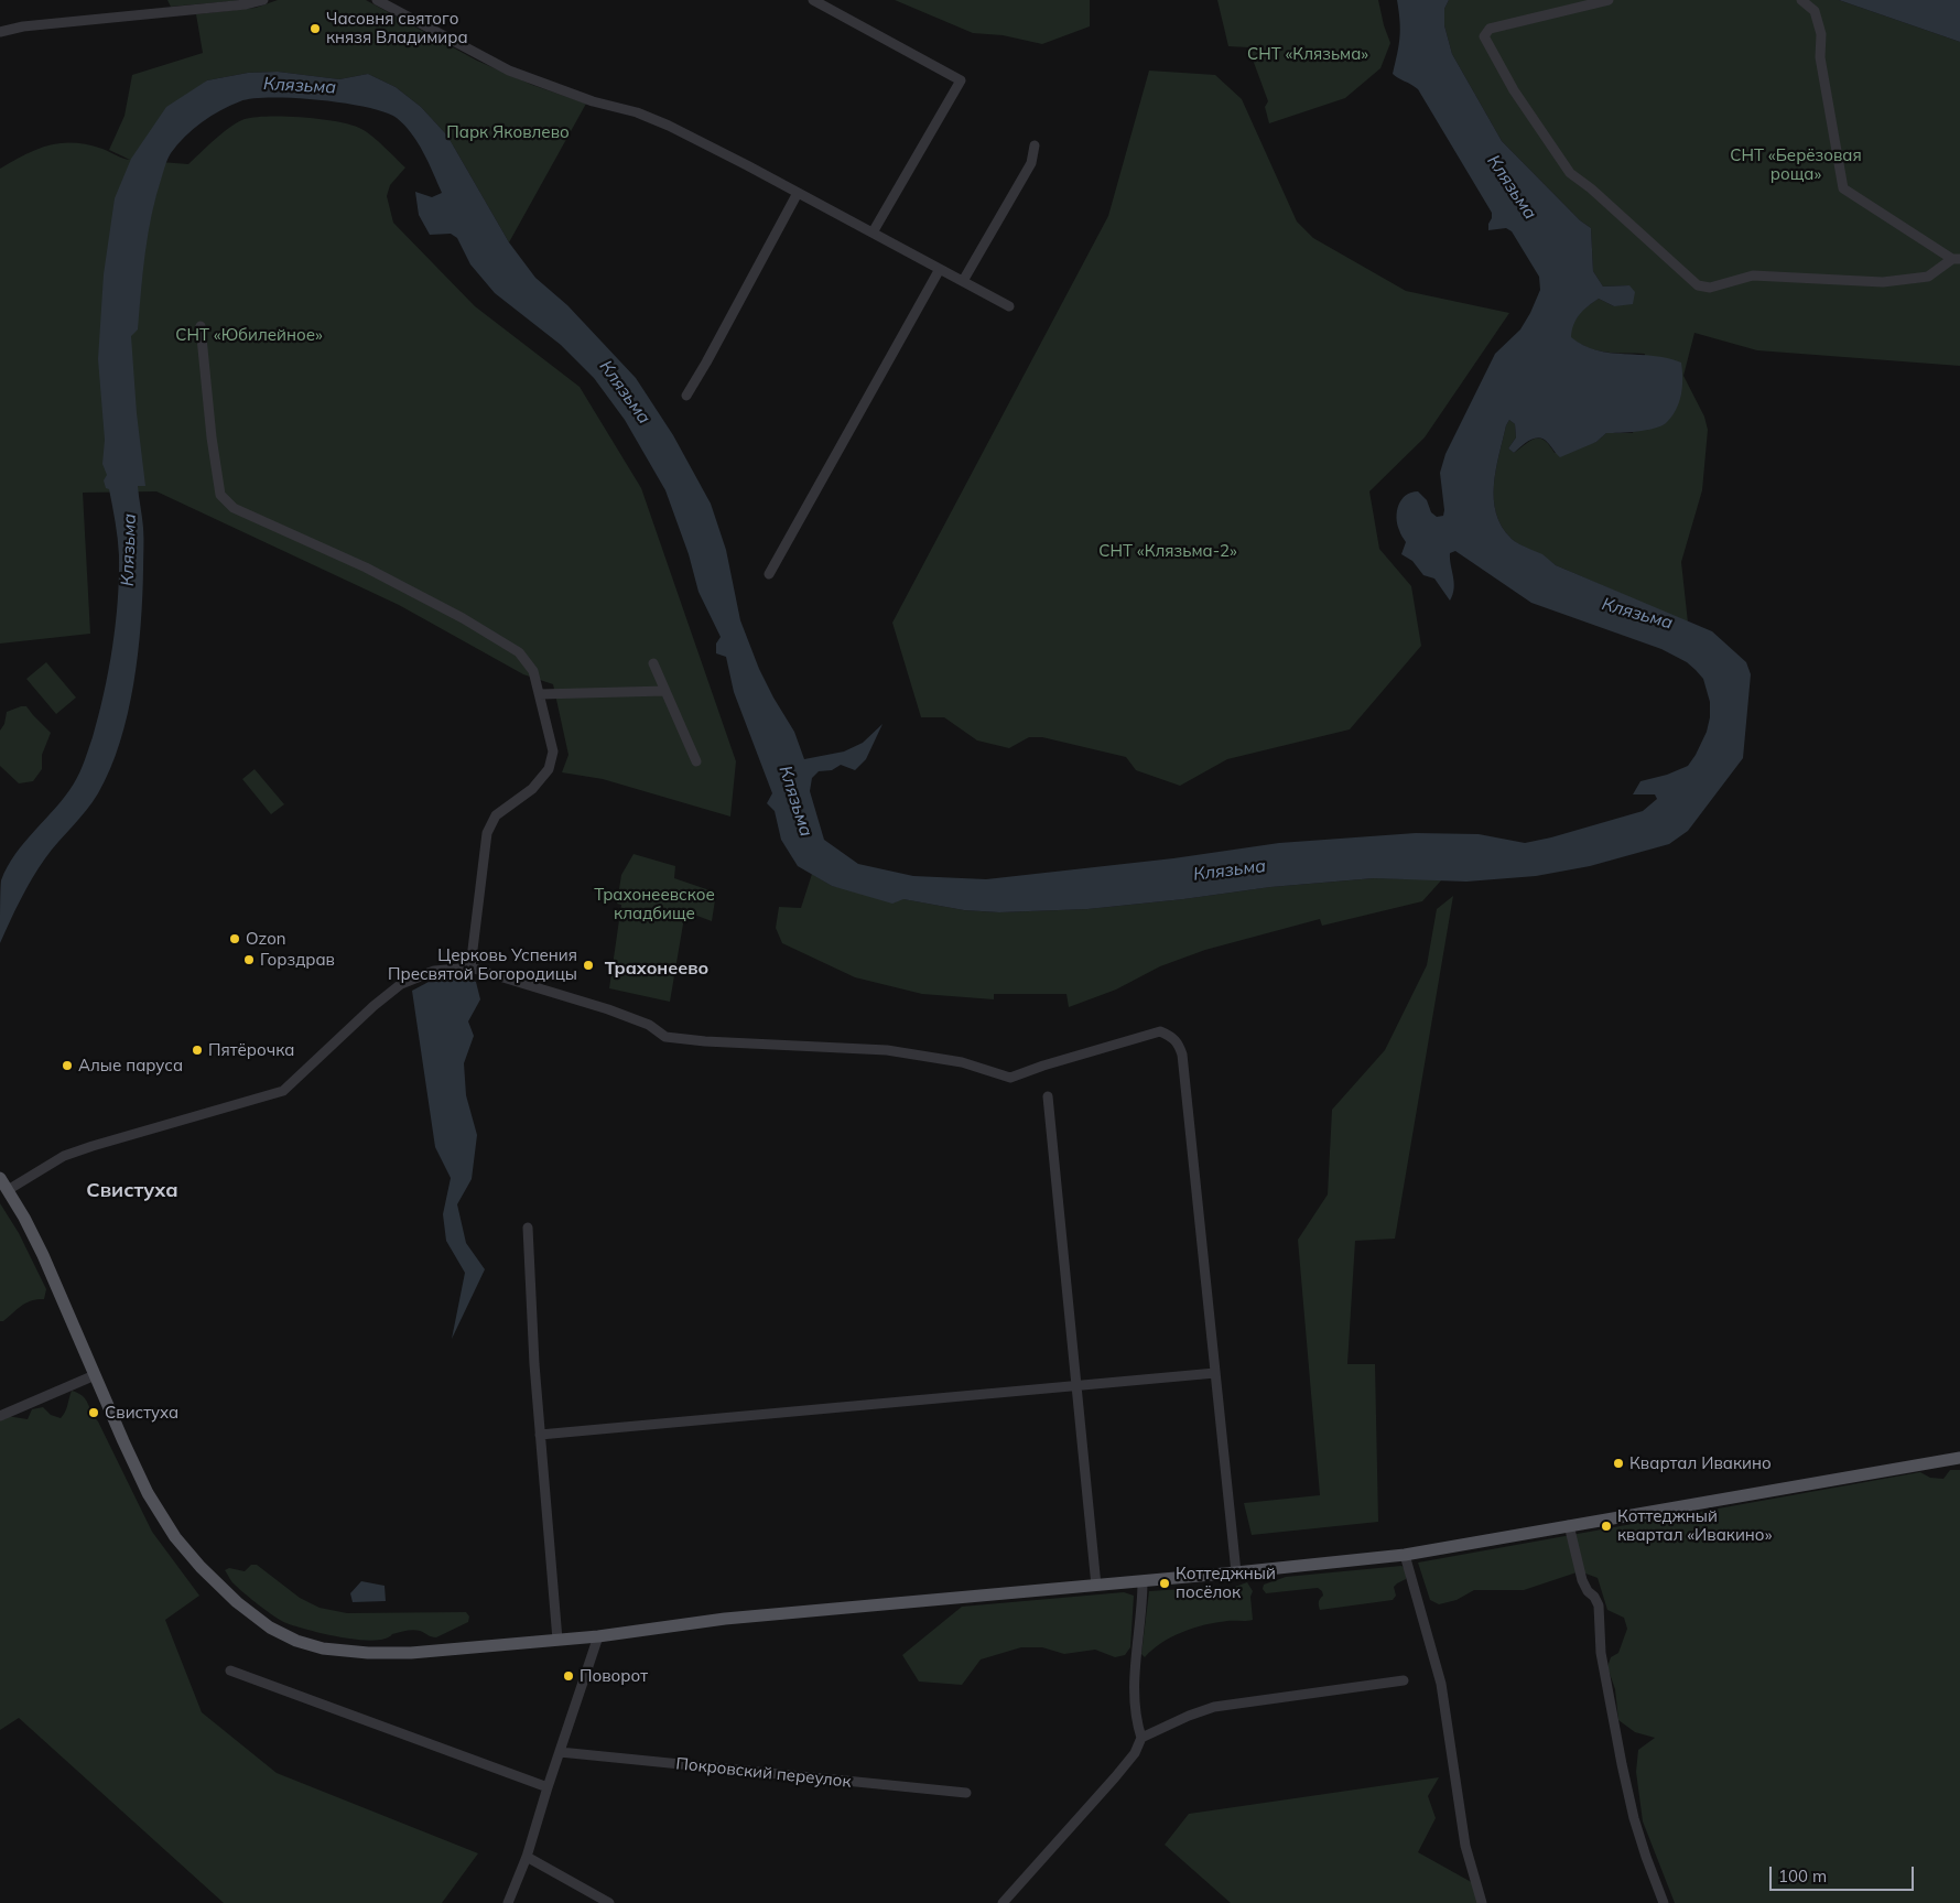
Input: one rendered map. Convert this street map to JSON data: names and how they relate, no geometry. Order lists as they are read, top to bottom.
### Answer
{
  "streets": {
    "street": ["Покровский переулок"]
  },
  "districts": ["Трахонеево", "Свистуха"],
  "water": ["Клязьма"],
  "parks": [
    "СНТ «Клязьма»",
    "Парк Яковлево",
    "СНТ «Берёзовая роща»",
    "СНТ «Юбилейное»",
    "СНТ «Клязьма-2»",
    "Трахонеевское кладбище"
  ],
  "places": [
    "Часовня святого князя Владимира",
    "Ozon",
    "Горздрав",
    "Церковь Успения Пресвятой Богородицы",
    "Пятёрочка",
    "Алые паруса",
    "Свистуха",
    "Квартал Ивакино",
    "Коттеджный квартал «Ивакино»",
    "Коттеджный посёлок",
    "Поворот"
  ],
  "scale_bar": "100 m"
}
